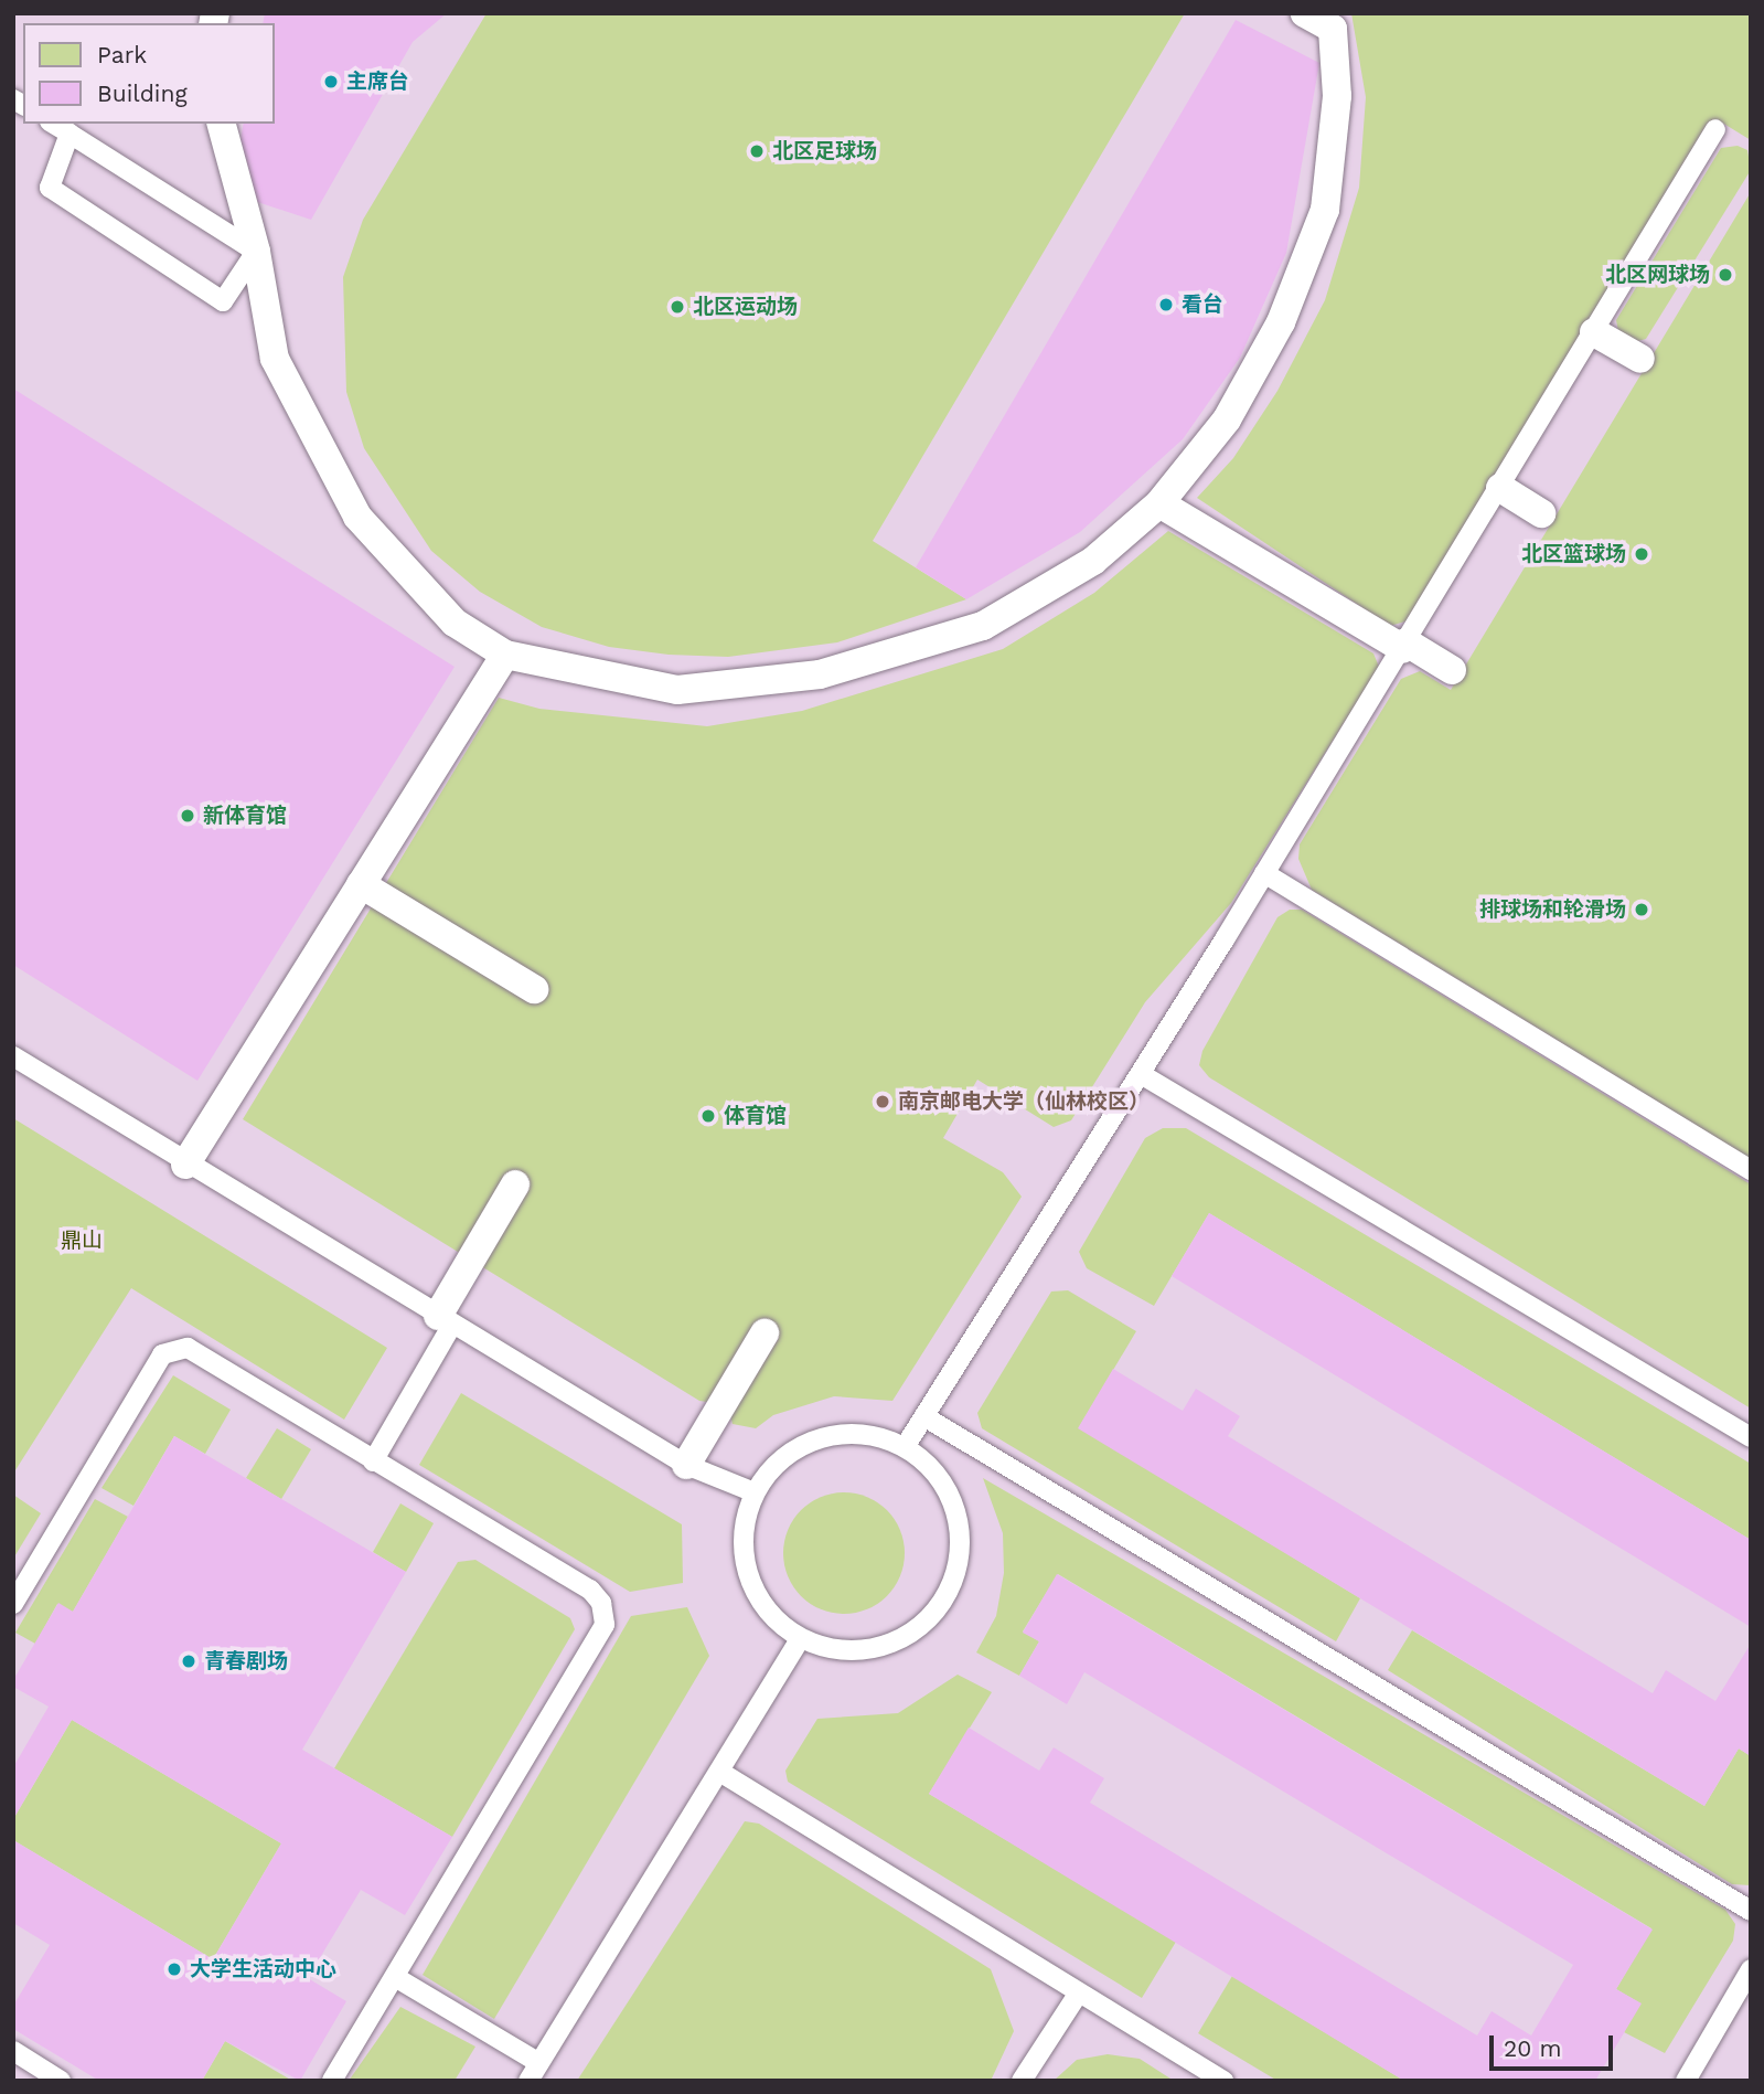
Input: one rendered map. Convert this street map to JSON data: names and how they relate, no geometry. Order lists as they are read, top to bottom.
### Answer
{
  "parks": ["鼎山"],
  "places": [
    "主席台",
    "北区足球场",
    "北区网球场",
    "看台",
    "北区运动场",
    "北区篮球场",
    "新体育馆",
    "排球场和轮滑场",
    "南京邮电大学（仙林校区）",
    "体育馆",
    "青春剧场",
    "大学生活动中心"
  ],
  "legend": ["Park", "Building"],
  "scale_bar": "20 m"
}
